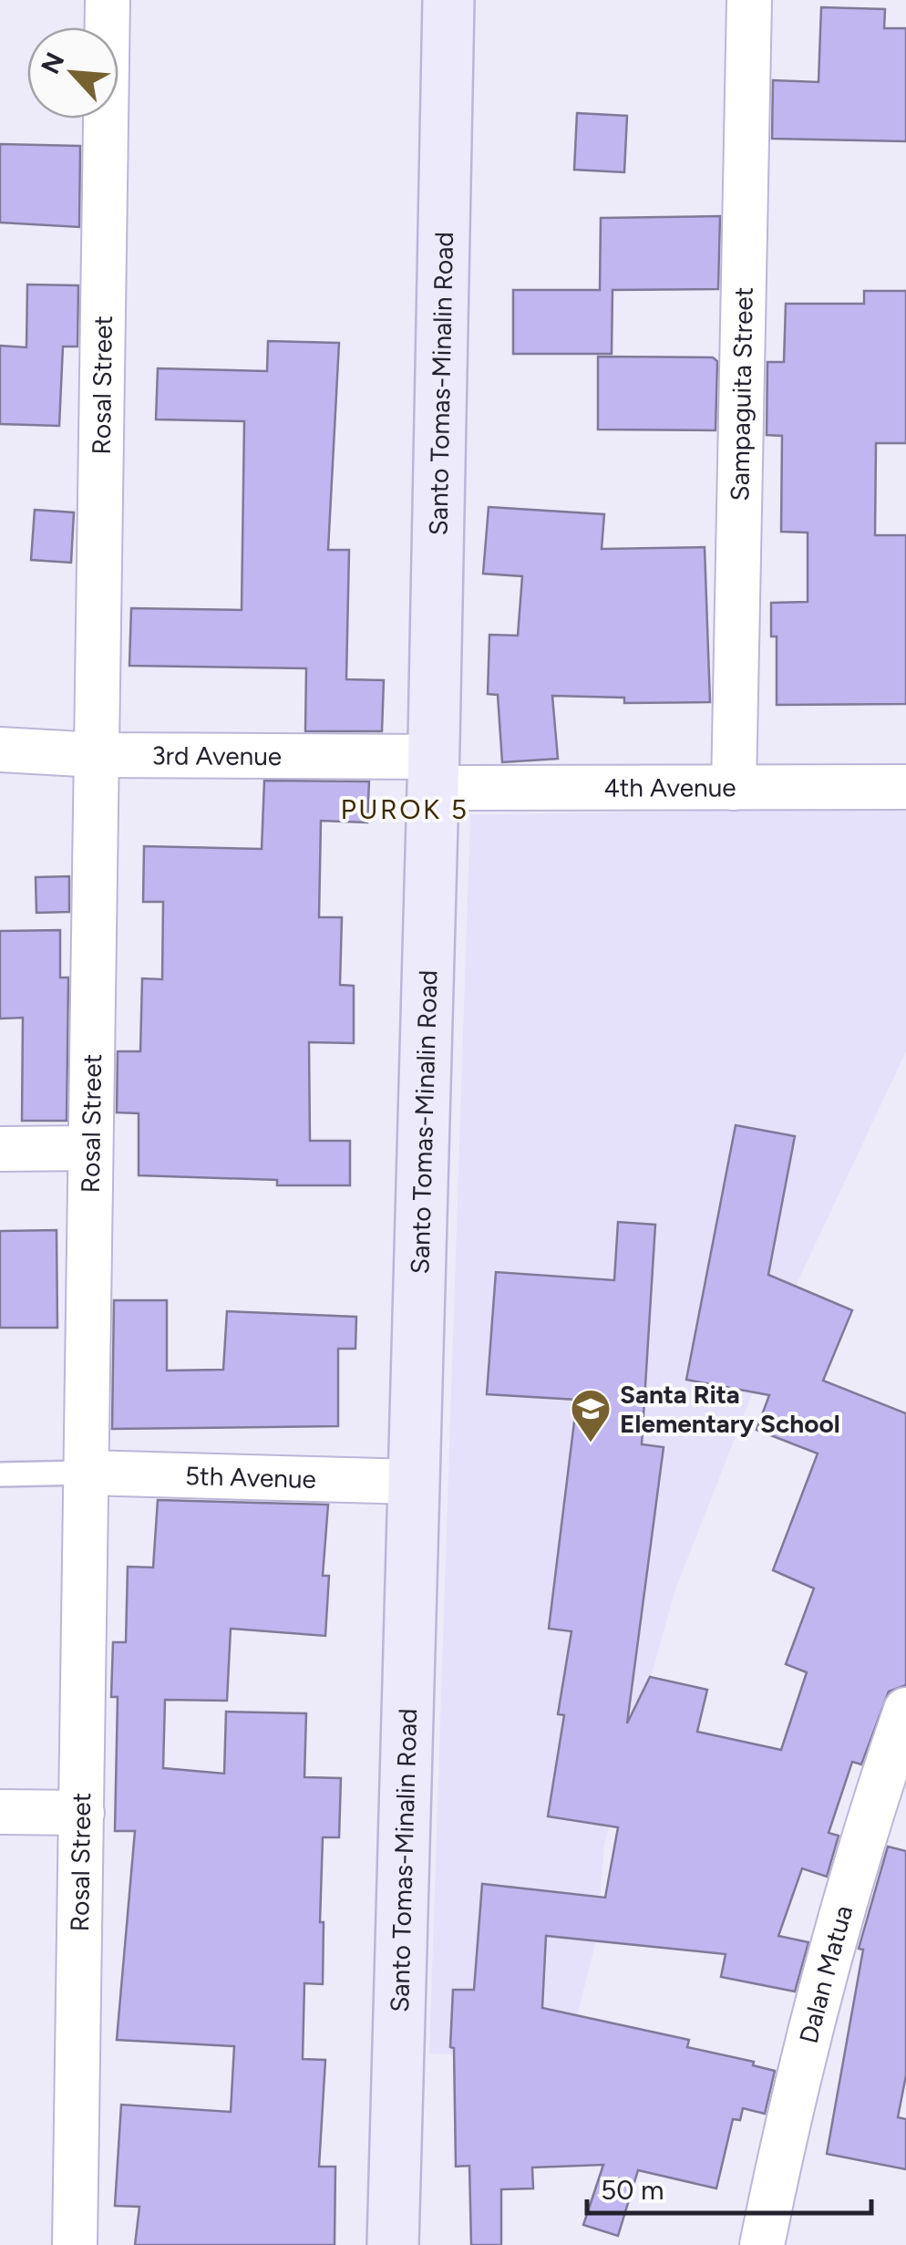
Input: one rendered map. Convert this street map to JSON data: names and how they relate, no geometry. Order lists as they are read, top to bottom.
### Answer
{
  "streets": {
    "main road": ["Santo Tomas-Minalin Road"],
    "street": [
      "Rosal Street",
      "Sampaguita Street",
      "3rd Avenue",
      "4th Avenue",
      "5th Avenue",
      "Dalan Matua"
    ]
  },
  "crossings": [
    ["Rosal Street", "3rd Avenue"],
    ["Rosal Street", "5th Avenue"],
    ["Santo Tomas-Minalin Road", "3rd Avenue"],
    ["Santo Tomas-Minalin Road", "4th Avenue"],
    ["Santo Tomas-Minalin Road", "5th Avenue"],
    ["Sampaguita Street", "4th Avenue"],
    ["3rd Avenue", "4th Avenue"]
  ],
  "districts": ["PUROK 5"],
  "places": {
    "school or university": ["Santa Rita Elementary School"]
  },
  "scale_bar": "50 m",
  "north": "top left"
}
